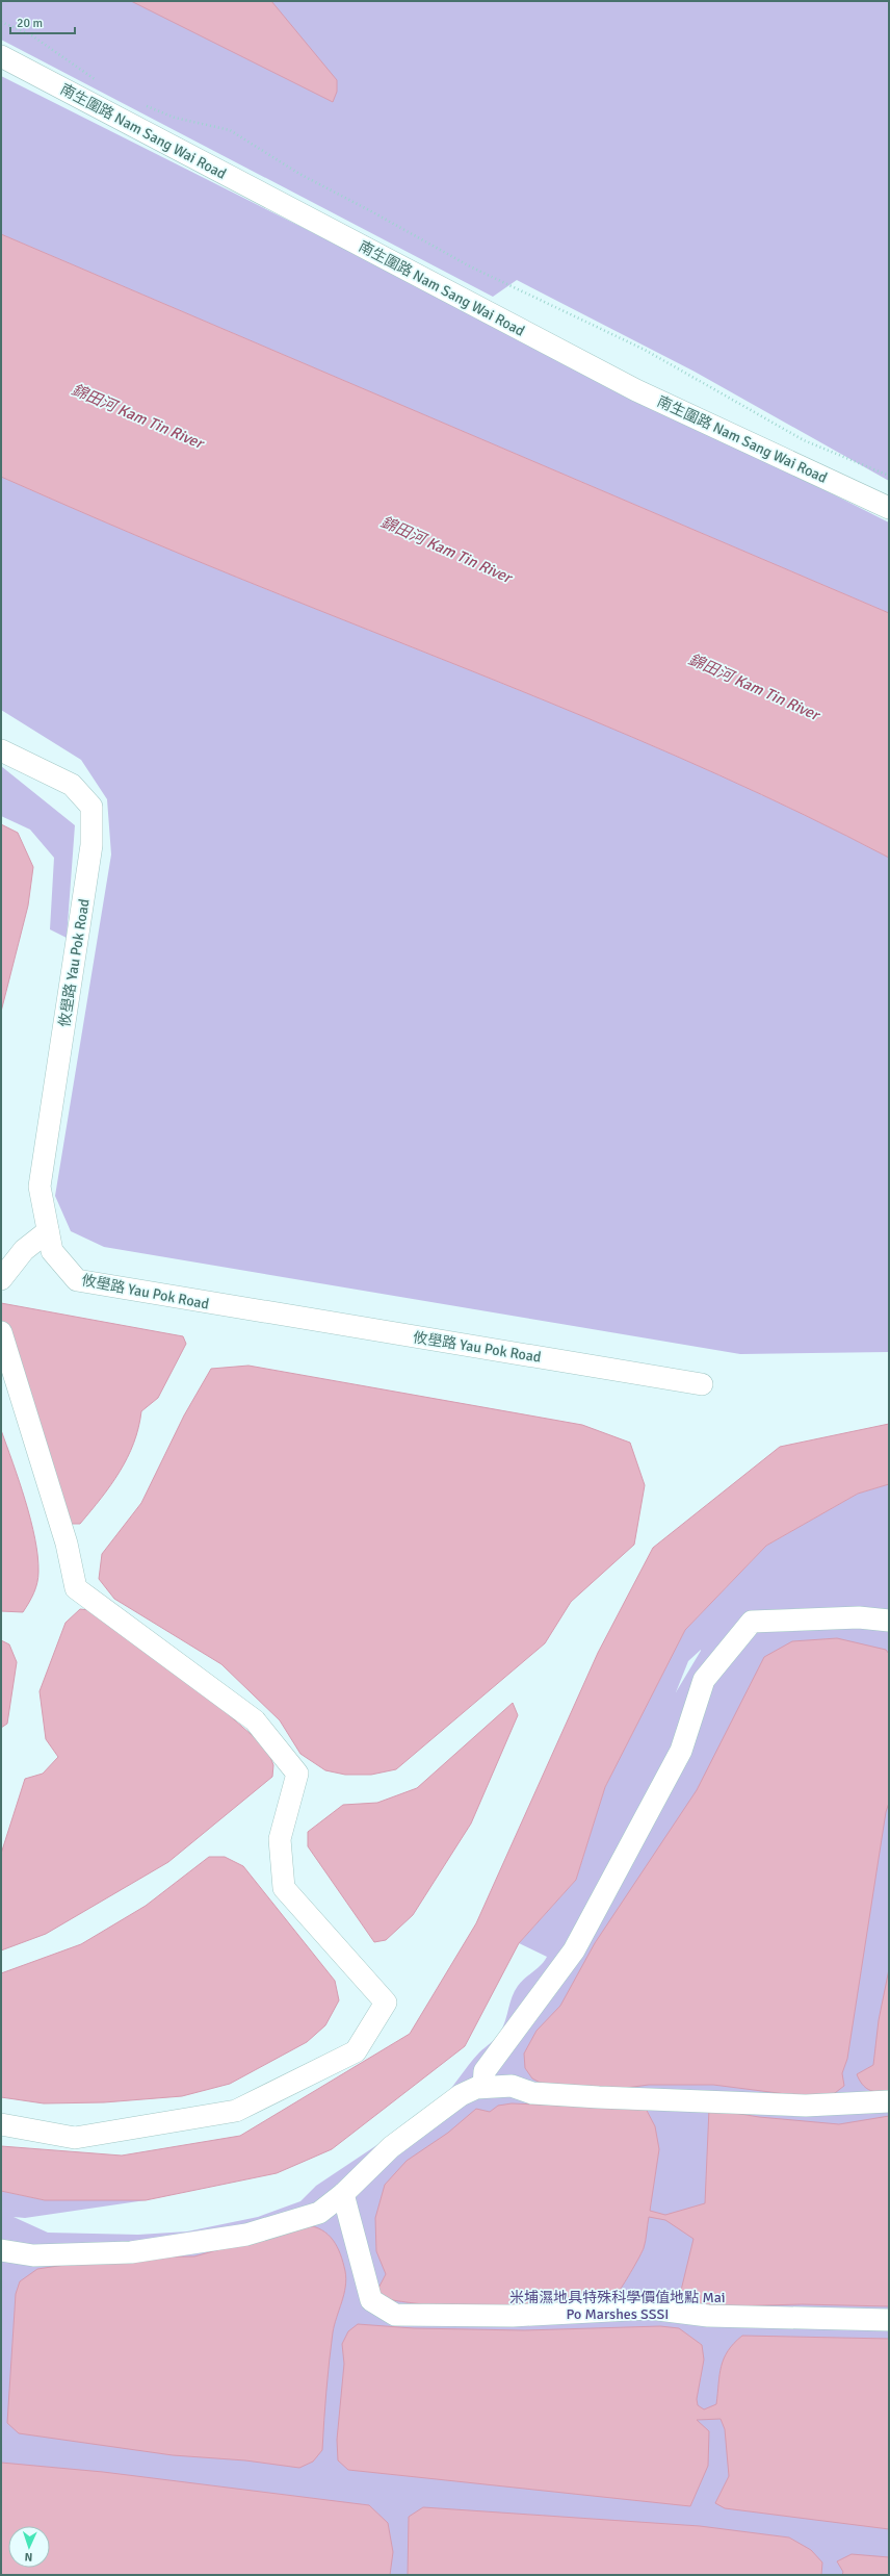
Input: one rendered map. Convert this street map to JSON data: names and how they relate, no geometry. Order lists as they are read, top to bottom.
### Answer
{
  "streets": {
    "street": ["南生圍路 Nam Sang Wai Road", "攸壆路 Yau Pok Road"]
  },
  "water": ["錦田河 Kam Tin River"],
  "parks": ["米埔濕地具特殊科學價值地點 Mai Po Marshes SSSI"],
  "scale_bar": "20 m",
  "north": "bottom"
}
